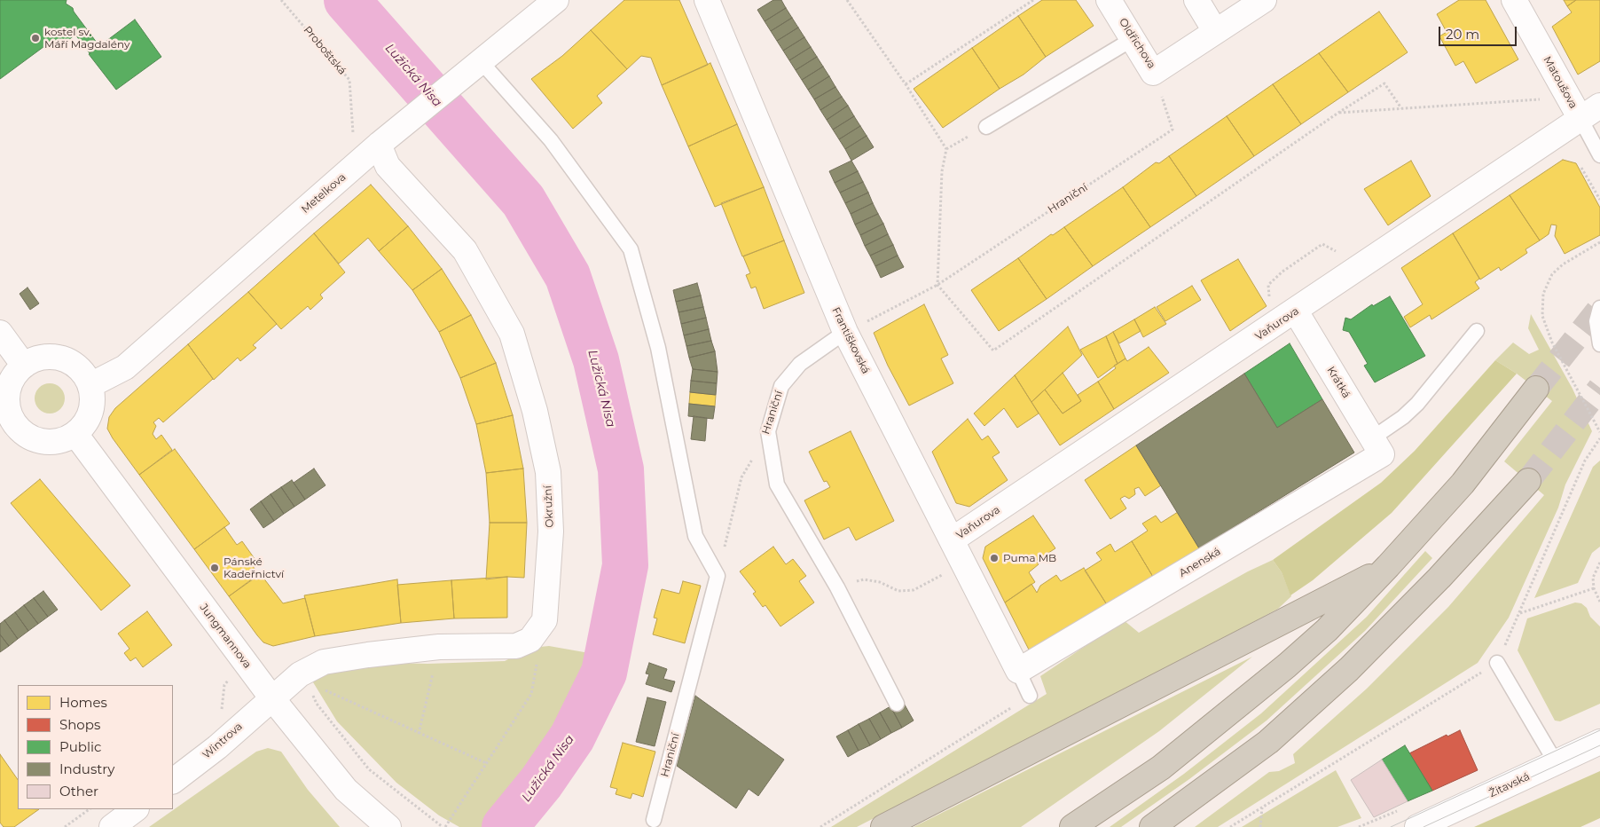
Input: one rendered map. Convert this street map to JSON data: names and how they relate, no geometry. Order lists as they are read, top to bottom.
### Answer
{
  "streets": {
    "street": [
      "Oldřichova",
      "Matoušova",
      "Metelkova",
      "Vaňurova",
      "Františkovská",
      "Krátká",
      "Okružní",
      "Anenská",
      "Jungmannova",
      "Wintrova",
      "Žitavská"
    ],
    "lane": ["Hraniční"],
    "path": ["Proboštská"]
  },
  "crossings": [
    ["Oldřichova", "Hraniční"],
    ["Proboštská", "Metelkova"],
    ["Proboštská", "Okružní"],
    ["Matoušova", "Vaňurova"],
    ["Metelkova", "Okružní"],
    ["Metelkova", "Jungmannova"],
    ["Hraniční", "Františkovská"],
    ["Vaňurova", "Františkovská"],
    ["Vaňurova", "Krátká"],
    ["Františkovská", "Anenská"],
    ["Krátká", "Anenská"],
    ["Okružní", "Jungmannova"],
    ["Okružní", "Wintrova"],
    ["Jungmannova", "Wintrova"]
  ],
  "water": ["Lužická Nisa"],
  "places": ["kostel sv. Máří Magdalény", "Puma MB", "Pánské Kadeřnictví"],
  "legend": [
    "Homes",
    "Shops",
    "Public",
    "Industry",
    "Other"
  ],
  "scale_bar": "20 m"
}
